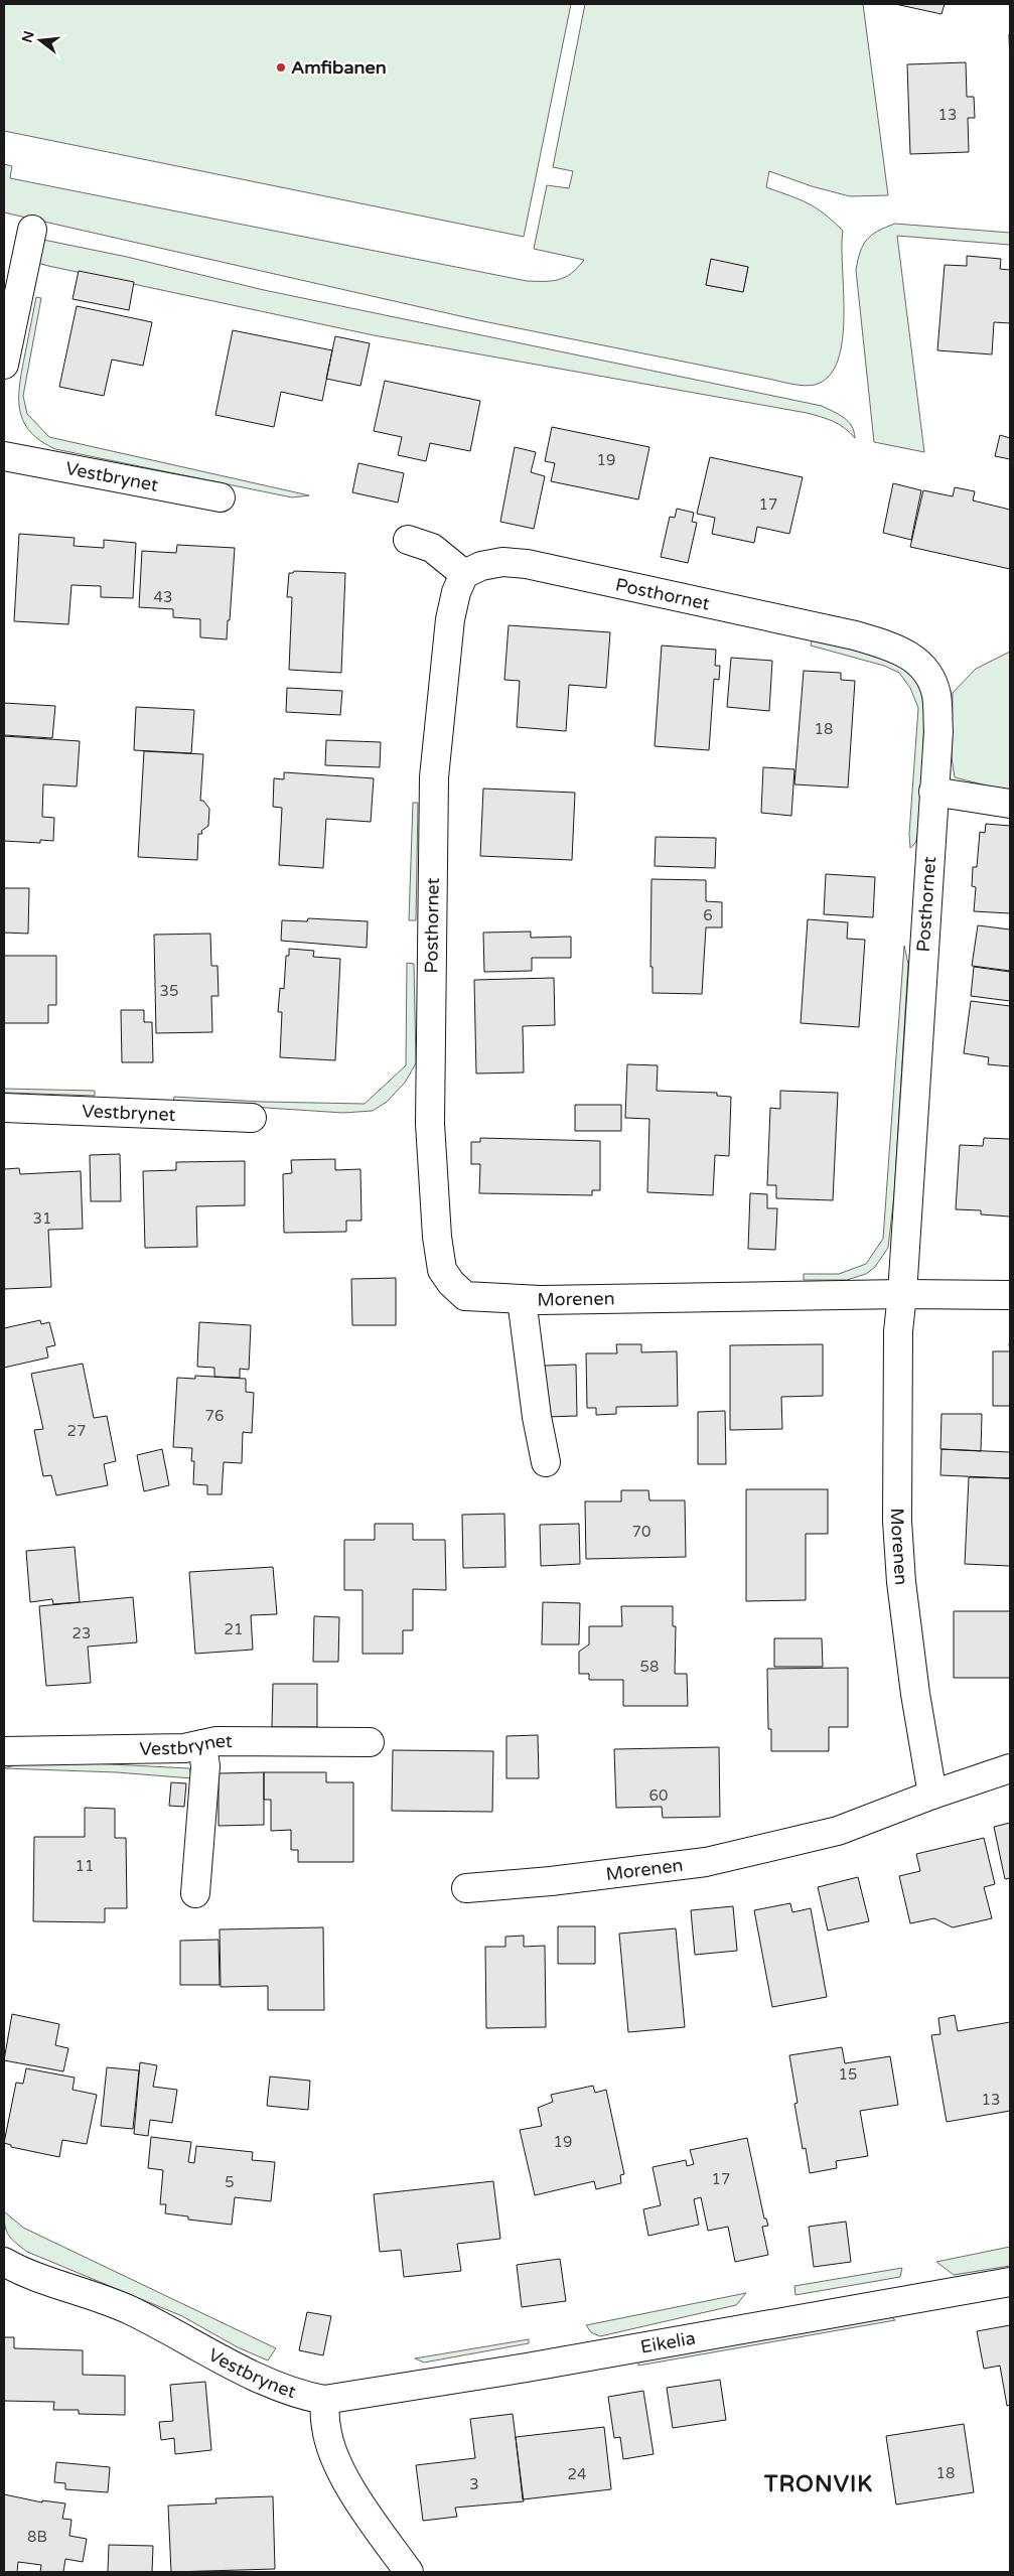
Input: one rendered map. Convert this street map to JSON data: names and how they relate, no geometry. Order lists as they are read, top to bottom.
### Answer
{
  "streets": {
    "street": [
      "Vestbrynet",
      "Posthornet",
      "Morenen",
      "Eikelia"
    ]
  },
  "crossings": [
    ["Vestbrynet", "Eikelia"],
    ["Posthornet", "Morenen"]
  ],
  "districts": ["TRONVIK"],
  "places": ["Amfibanen"],
  "house_numbers": [
    "13",
    "19",
    "17",
    "43",
    "18",
    "6",
    "35",
    "31",
    "76",
    "27",
    "70",
    "21",
    "23",
    "58",
    "60",
    "11",
    "15",
    "13",
    "19",
    "17",
    "5",
    "18",
    "24",
    "3",
    "8B"
  ],
  "north": "left"
}
